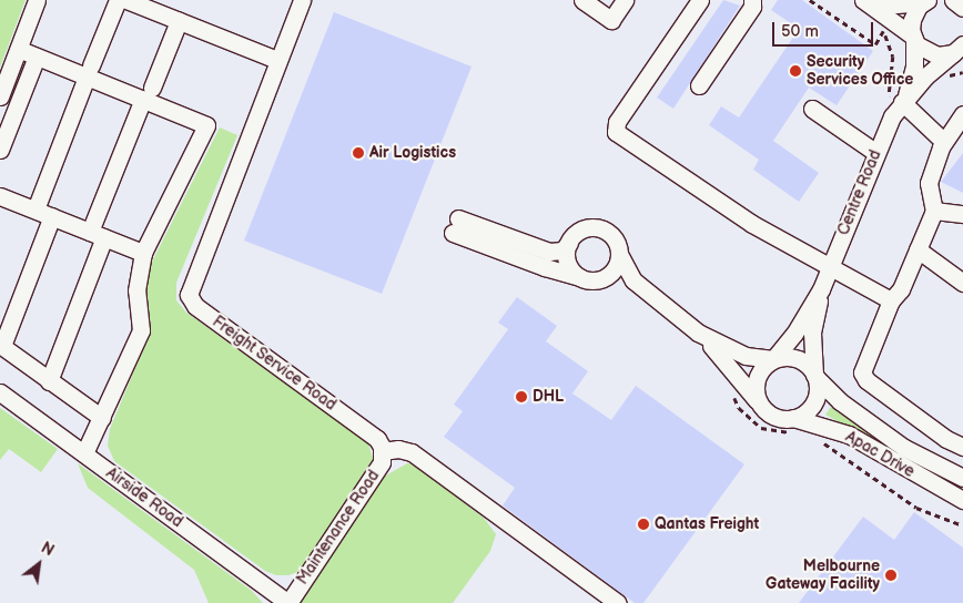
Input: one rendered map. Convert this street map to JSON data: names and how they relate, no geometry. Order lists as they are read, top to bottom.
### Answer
{
  "streets": {
    "street": [
      "Centre Road",
      "Freight Service Road",
      "Apac Drive",
      "Airside Road",
      "Maintenance Road"
    ]
  },
  "crossings": [
    ["Centre Road", "Apac Drive"],
    ["Freight Service Road", "Maintenance Road"],
    ["Airside Road", "Maintenance Road"]
  ],
  "places": [
    "Security Services Office",
    "Air Logistics",
    "DHL",
    "Qantas Freight",
    "Melbourne Gateway Facility"
  ],
  "scale_bar": "50 m",
  "north": "top right"
}
